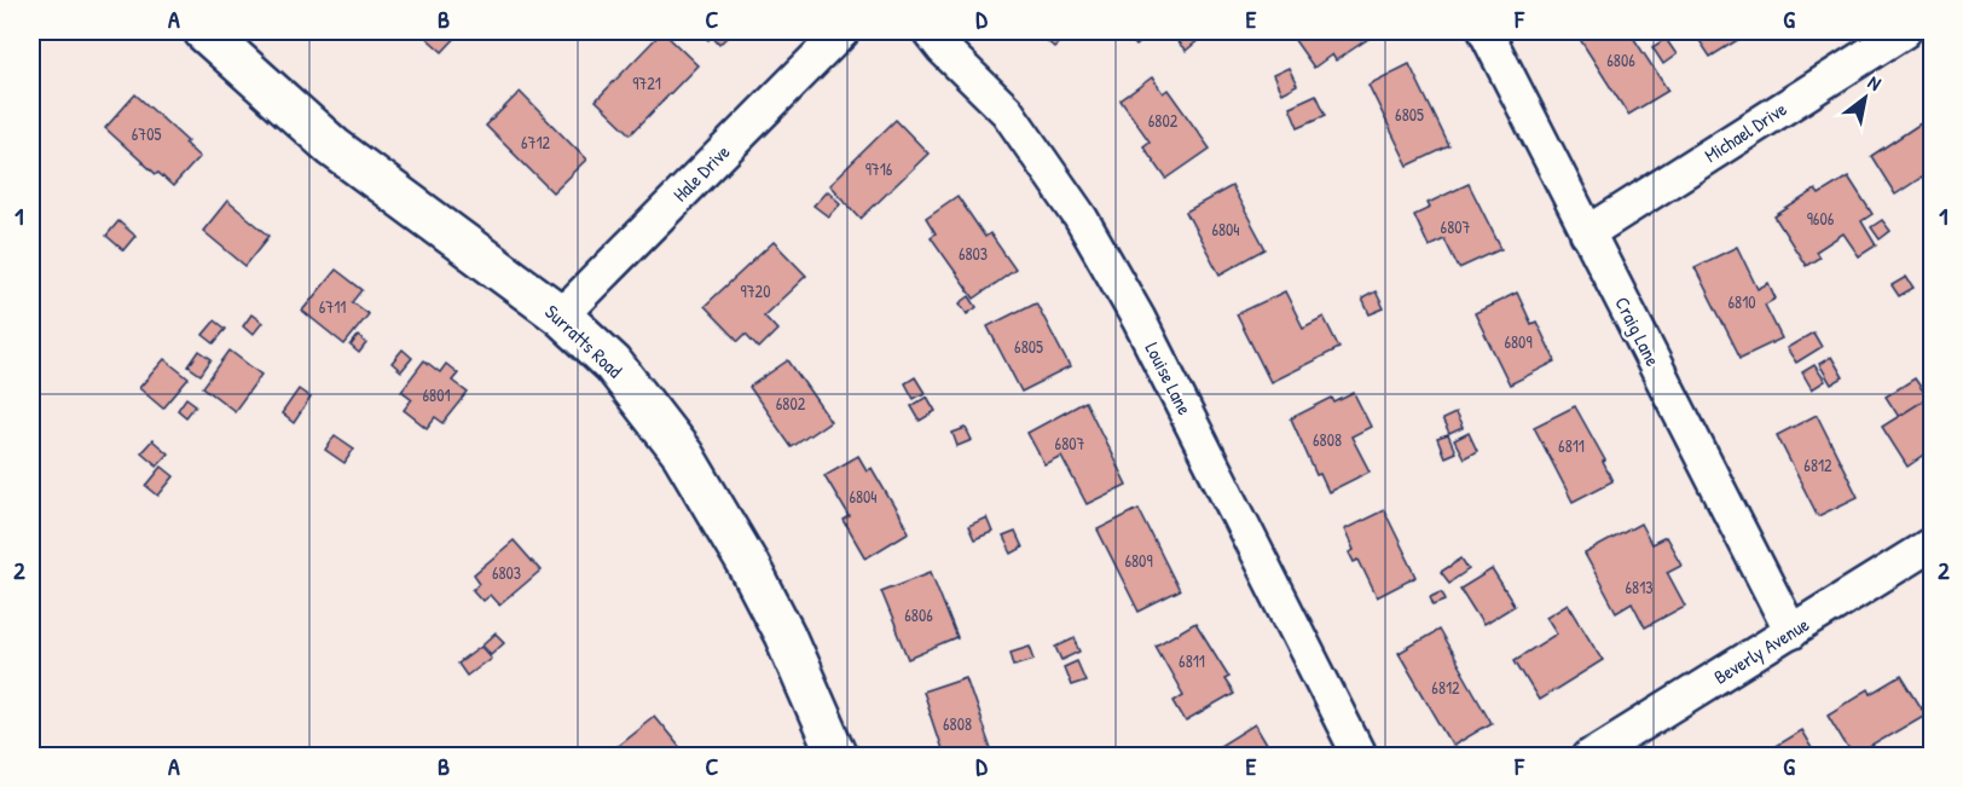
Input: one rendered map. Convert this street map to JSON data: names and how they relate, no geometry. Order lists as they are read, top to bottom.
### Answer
{
  "streets": {
    "main road": ["Surratts Road"],
    "street": [
      "Michael Drive",
      "Hale Drive",
      "Craig Lane",
      "Louise Lane",
      "Beverly Avenue"
    ]
  },
  "crossings": [
    ["Michael Drive", "Craig Lane"],
    ["Hale Drive", "Surratts Road"],
    ["Craig Lane", "Beverly Avenue"]
  ],
  "house_numbers": [
    "6806",
    "9721",
    "6805",
    "6802",
    "6705",
    "6712",
    "9716",
    "9606",
    "6807",
    "6804",
    "6803",
    "9720",
    "6810",
    "6711",
    "6809",
    "6805",
    "6801",
    "6802",
    "6808",
    "6807",
    "6811",
    "6812",
    "6804",
    "6809",
    "6803",
    "6813",
    "6806",
    "6811",
    "6812",
    "6808"
  ],
  "north": "top right",
  "grid": {
    "columns": [
      "A",
      "B",
      "C",
      "D",
      "E",
      "F",
      "G"
    ],
    "rows": ["1", "2"]
  }
}
